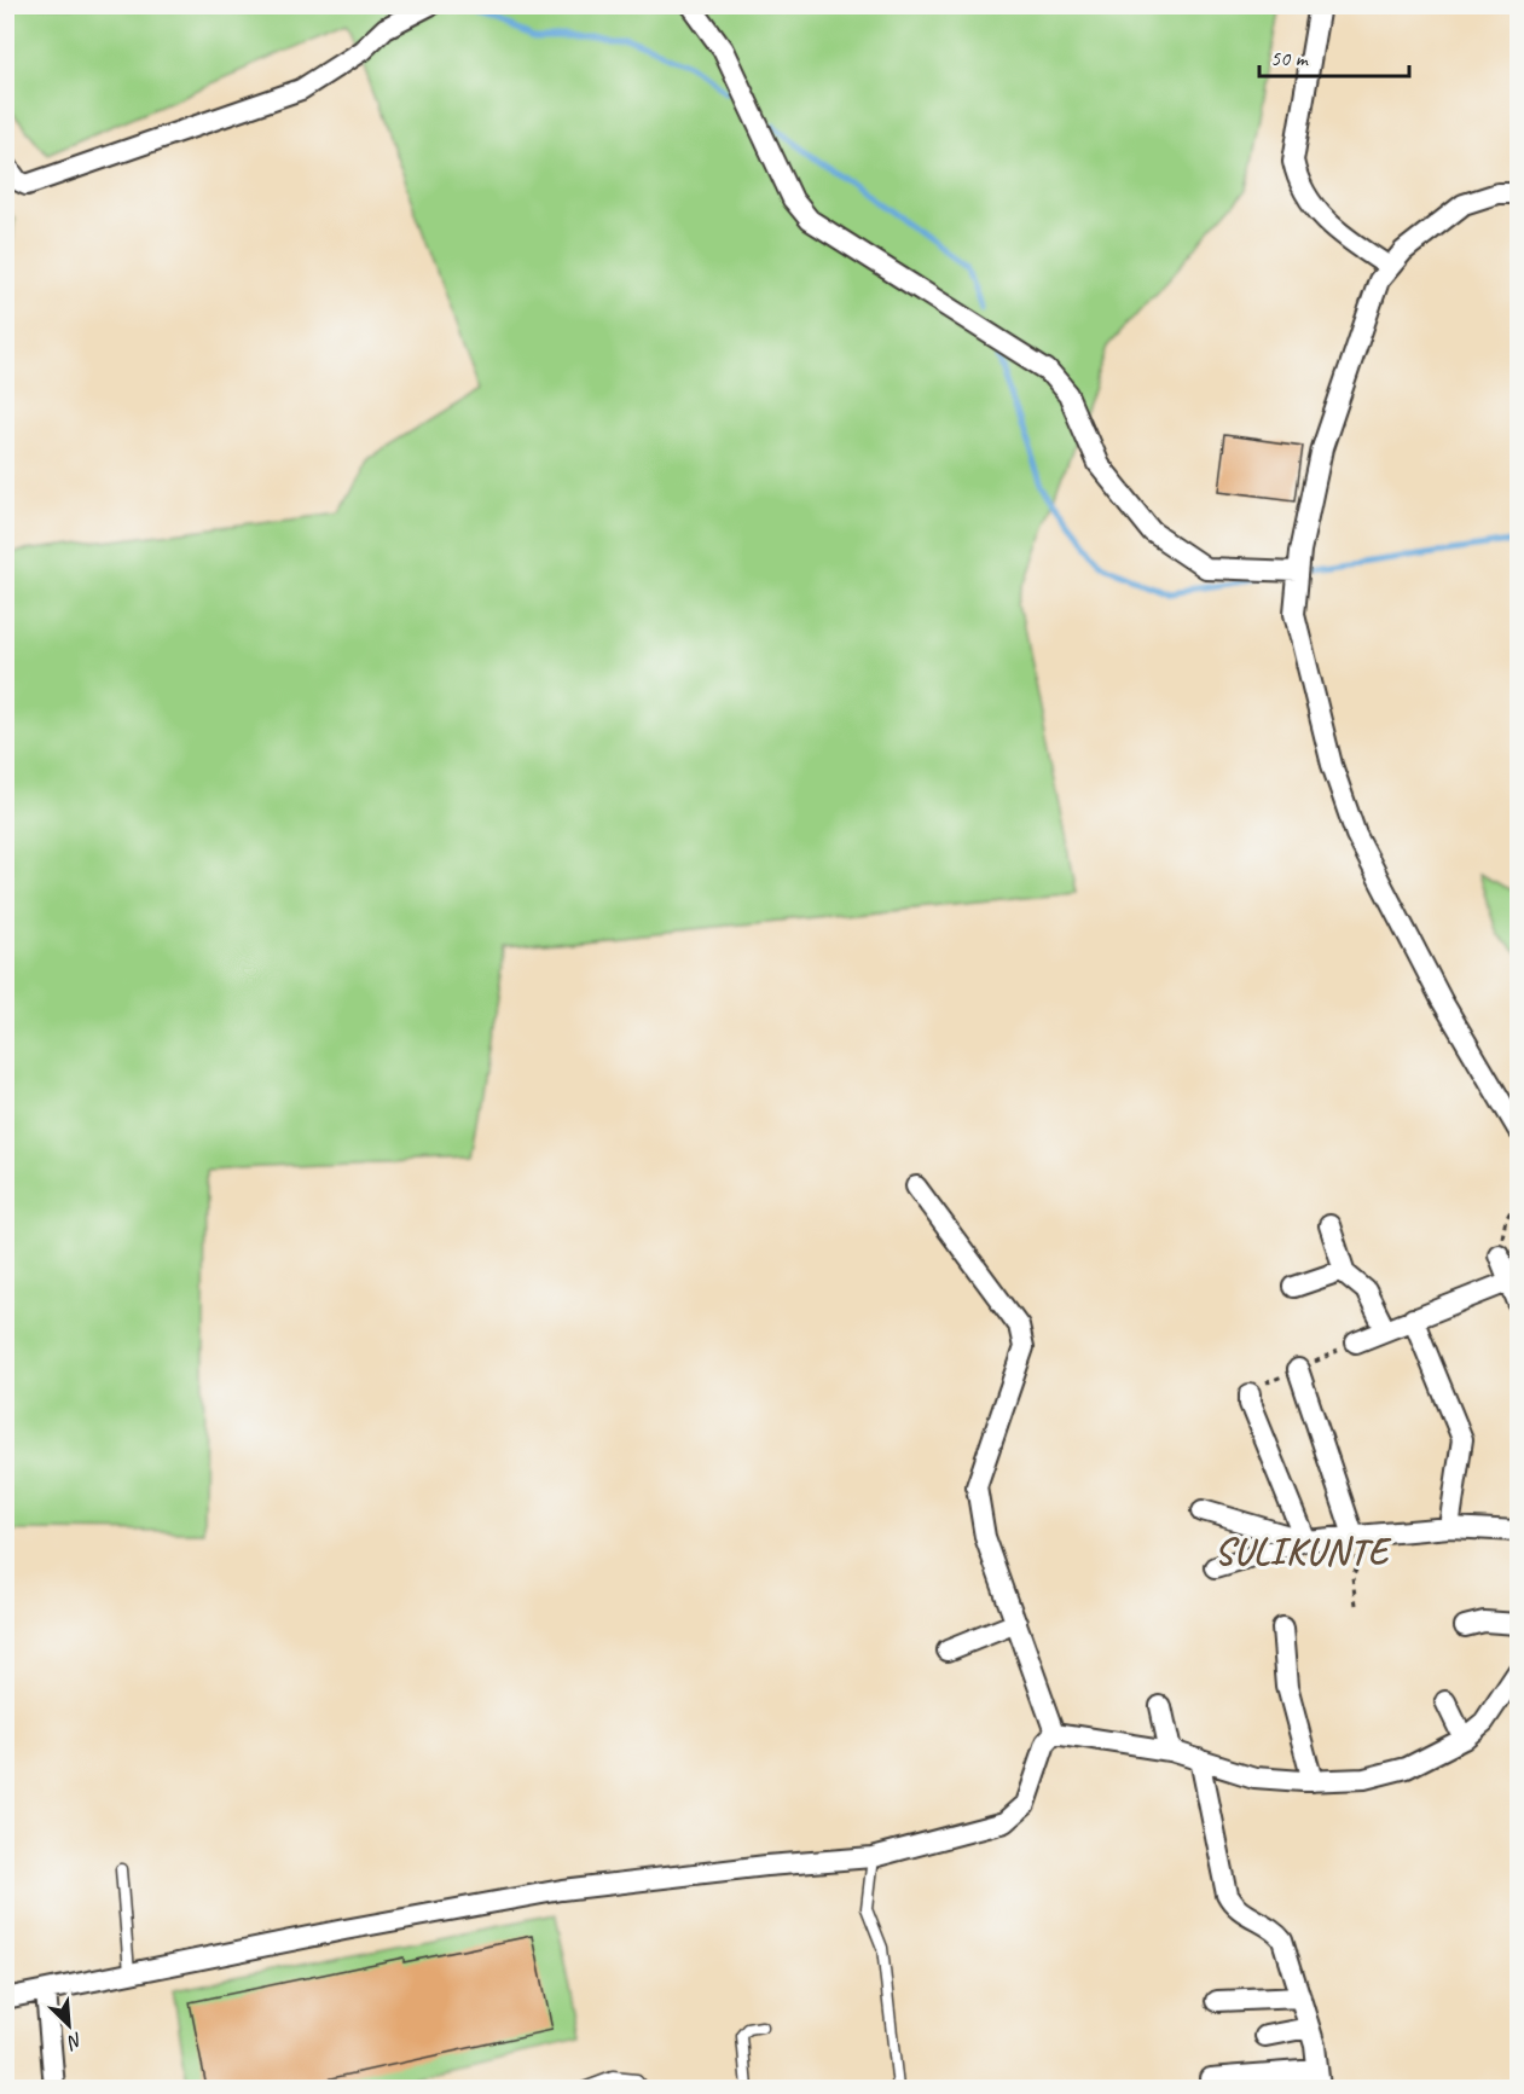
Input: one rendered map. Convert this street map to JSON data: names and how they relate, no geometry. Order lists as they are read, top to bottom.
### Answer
{
  "districts": ["SULIKUNTE"],
  "scale_bar": "50 m",
  "north": "bottom right"
}
